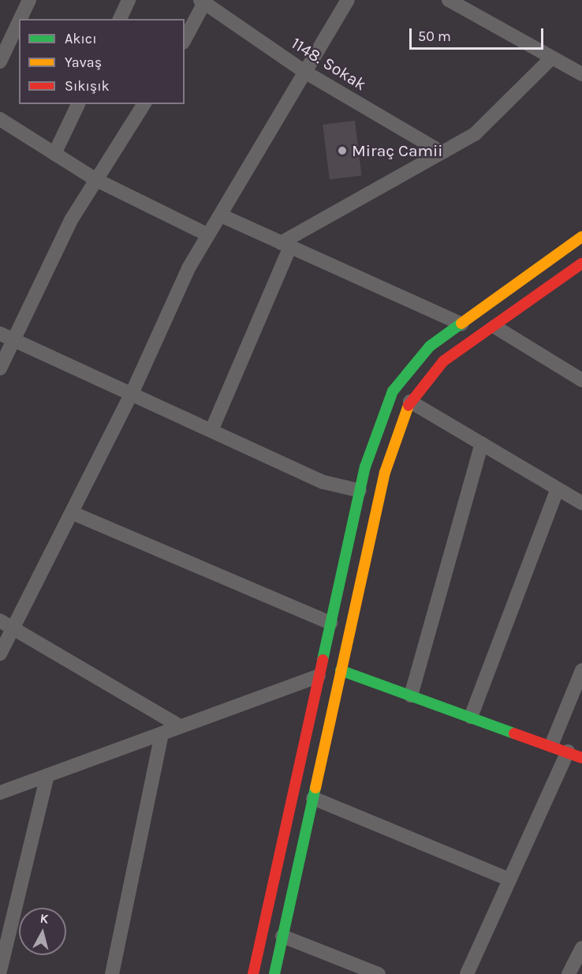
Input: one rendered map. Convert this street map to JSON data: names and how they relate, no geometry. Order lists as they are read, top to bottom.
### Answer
{
  "streets": {
    "street": ["1148. Sokak"]
  },
  "places": ["Miraç Camii"],
  "legend": ["Akıcı", "Yavaş", "Sıkışık"],
  "scale_bar": "50 m",
  "north": "top"
}
